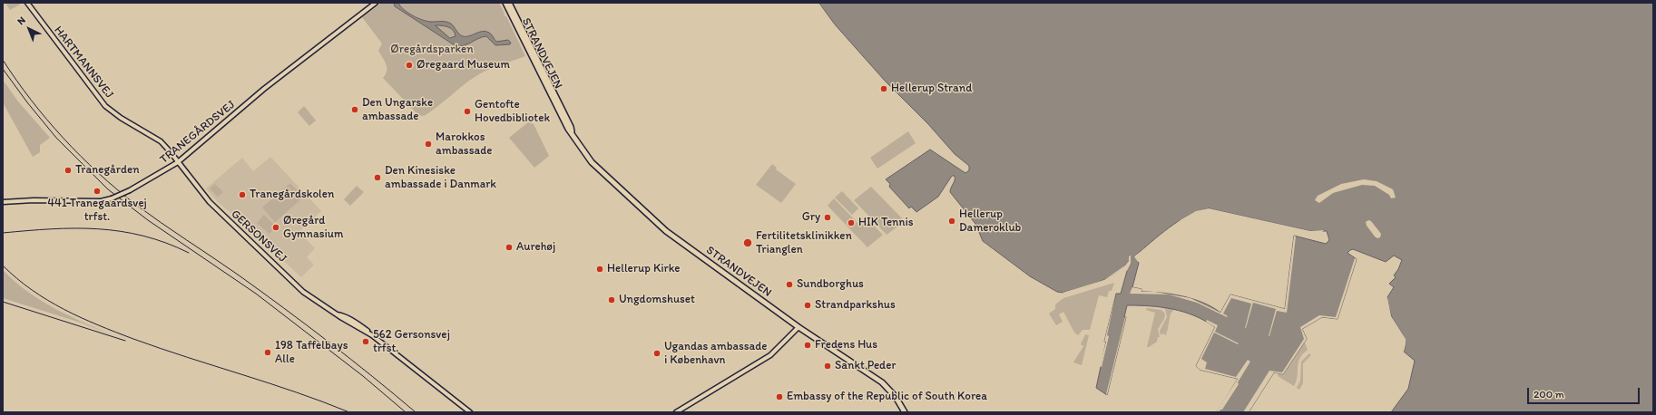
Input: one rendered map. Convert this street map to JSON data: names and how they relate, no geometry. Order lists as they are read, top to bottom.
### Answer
{
  "streets": {
    "main road": ["STRANDVEJEN"],
    "street": ["HARTMANNSVEJ", "TRANEGÅRDSVEJ", "GERSONSVEJ"]
  },
  "crossings": [
    ["HARTMANNSVEJ", "TRANEGÅRDSVEJ"],
    ["HARTMANNSVEJ", "GERSONSVEJ"],
    ["TRANEGÅRDSVEJ", "GERSONSVEJ"]
  ],
  "parks": ["Øregårdsparken"],
  "places": [
    "Øregaard Museum",
    "Hellerup Strand",
    "Den Ungarske ambassade",
    "Gentofte Hovedbibliotek",
    "Marokkos ambassade",
    "Tranegården",
    "Den Kinesiske ambassade i Danmark",
    "441 Tranegaardsvej trfst.",
    "Tranegårdskolen",
    "Gry",
    "Hellerup Dameroklub",
    "HIK Tennis",
    "Øregård Gymnasium",
    "Fertilitetsklinikken Trianglen",
    "Aurehøj",
    "Hellerup Kirke",
    "Sundborghus",
    "Ungdomshuset",
    "Strandparkshus",
    "562 Gersonsvej trfst.",
    "Fredens Hus",
    "198 Taffelbays Alle",
    "Ugandas ambassade i København",
    "Sankt Peder",
    "Embassy of the Republic of South Korea"
  ],
  "scale_bar": "200 m",
  "north": "top left"
}
